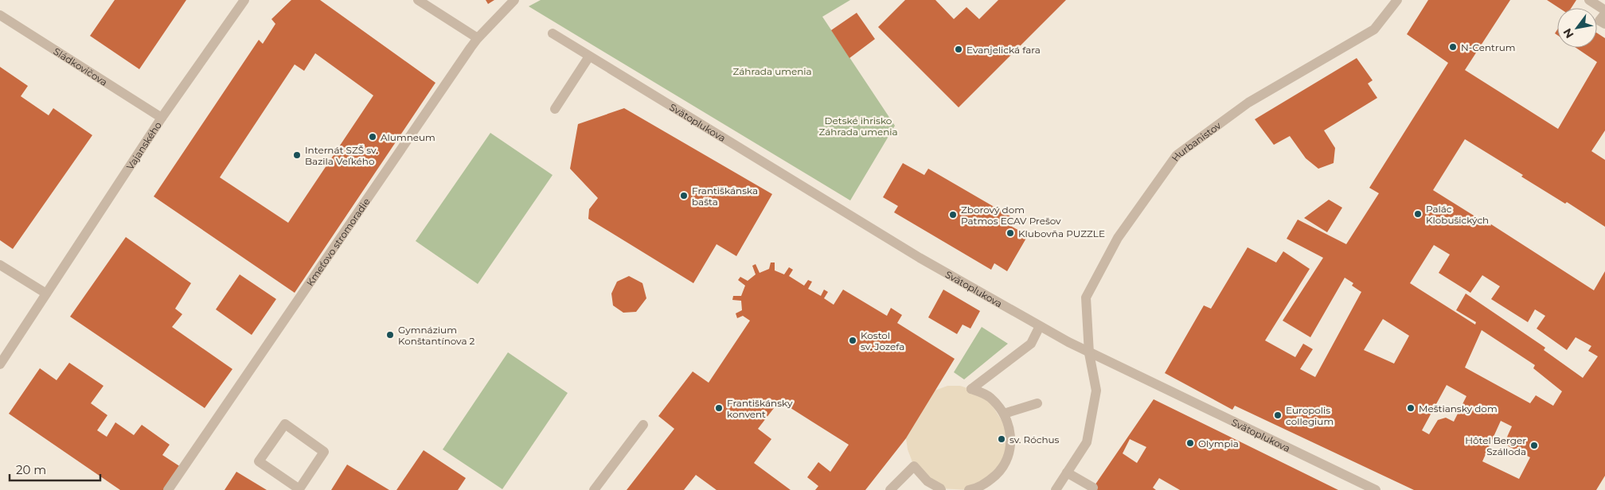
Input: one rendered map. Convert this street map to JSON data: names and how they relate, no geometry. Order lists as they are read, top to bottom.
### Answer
{
  "streets": {
    "street": [
      "Sládkovičova",
      "Svätoplukova",
      "Hurbanistov",
      "Vajanského",
      "Kmeťovo stromoradie"
    ]
  },
  "crossings": [
    ["Sládkovičova", "Vajanského"],
    ["Svätoplukova", "Hurbanistov"]
  ],
  "parks": ["Záhrada umenia", "Detské ihrisko Záhrada umenia"],
  "places": [
    "N-Centrum",
    "Evanjelická fara",
    "Alumneum",
    "Internát SZŠ sv. Bazila Veľkého",
    "Františkánska bašta",
    "Palác Klobušických",
    "Zborový dom Patmos ECAV Prešov",
    "Klubovňa PUZZLE",
    "Gymnázium Konštantínova 2",
    "Kostol sv. Jozefa",
    "Františkánsky konvent",
    "Meštiansky dom",
    "Europolis collegium",
    "sv. Róchus",
    "Olympia",
    "Hôtel Berger Szálloda"
  ],
  "scale_bar": "20 m",
  "north": "bottom left"
}
